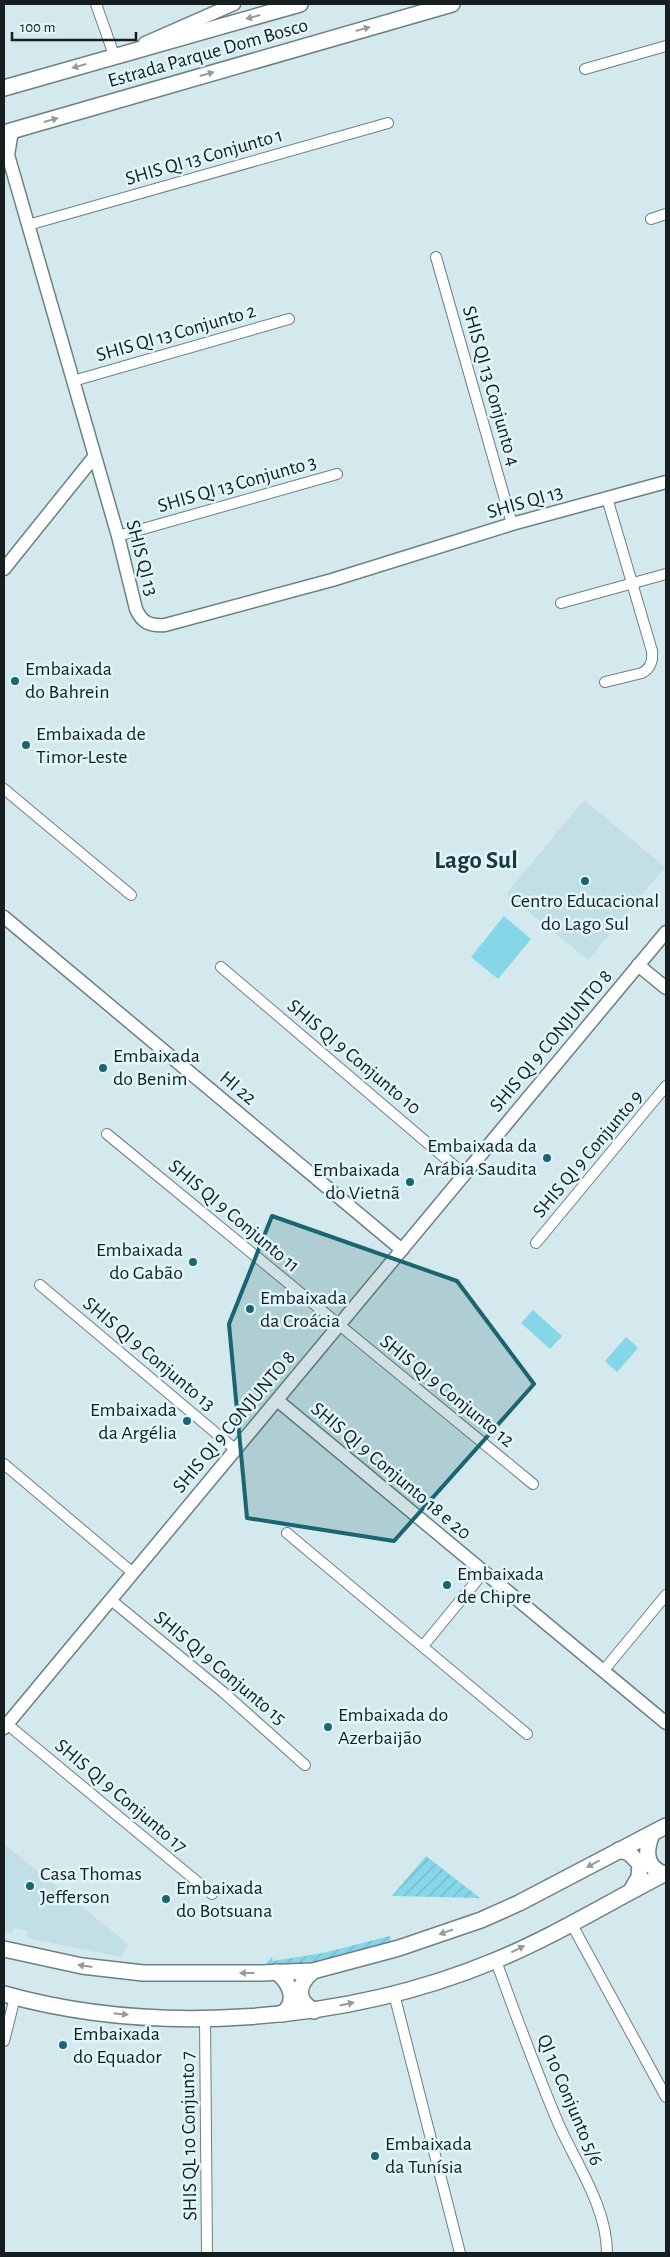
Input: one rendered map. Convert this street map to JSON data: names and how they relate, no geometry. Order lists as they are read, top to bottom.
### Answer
{
  "streets": {
    "main road": ["Estrada Parque Dom Bosco"],
    "street": [
      "SHIS QI 13 Conjunto 1",
      "SHIS QI 13 Conjunto 2",
      "SHIS QI 13 Conjunto 4",
      "SHIS QI 13 Conjunto 3",
      "SHIS QI 13",
      "SHIS QI 9 CONJUNTO 8",
      "SHIS QI 9 Conjunto 10",
      "HI 22",
      "SHIS QI 9 Conjunto 9",
      "SHIS QI 9 Conjunto 11",
      "SHIS QI 9 Conjunto 13",
      "SHIS QI 9 Conjunto 12",
      "SHIS QI 9 Conjunto 18 e 20",
      "SHIS QI 9 Conjunto 15",
      "SHIS QI 9 Conjunto 17",
      "QI 10 Conjunto 5/6",
      "SHIS QL 10 Conjunto 7"
    ]
  },
  "crossings": [
    ["Estrada Parque Dom Bosco", "SHIS QI 13"],
    ["SHIS QI 13 Conjunto 1", "SHIS QI 13"],
    ["SHIS QI 13 Conjunto 2", "SHIS QI 13"],
    ["SHIS QI 13 Conjunto 4", "SHIS QI 13"],
    ["SHIS QI 13 Conjunto 3", "SHIS QI 13"],
    ["SHIS QI 9 CONJUNTO 8", "SHIS QI 9 Conjunto 10"],
    ["SHIS QI 9 CONJUNTO 8", "HI 22"],
    ["SHIS QI 9 CONJUNTO 8", "SHIS QI 9 Conjunto 11"],
    ["SHIS QI 9 CONJUNTO 8", "SHIS QI 9 Conjunto 13"],
    ["SHIS QI 9 CONJUNTO 8", "SHIS QI 9 Conjunto 12"],
    ["SHIS QI 9 CONJUNTO 8", "SHIS QI 9 Conjunto 18 e 20"],
    ["SHIS QI 9 CONJUNTO 8", "SHIS QI 9 Conjunto 15"],
    ["SHIS QI 9 CONJUNTO 8", "SHIS QI 9 Conjunto 17"],
    ["SHIS QI 9 Conjunto 11", "SHIS QI 9 Conjunto 12"]
  ],
  "districts": ["Lago Sul"],
  "places": [
    "Embaixada do Bahrein",
    "Embaixada de Timor-Leste",
    "Centro Educacional do Lago Sul",
    "Embaixada do Benim",
    "Embaixada da Arábia Saudita",
    "Embaixada do Vietnã",
    "Embaixada do Gabão",
    "Embaixada da Croácia",
    "Embaixada da Argélia",
    "Embaixada de Chipre",
    "Embaixada do Azerbaijão",
    "Casa Thomas Jefferson",
    "Embaixada do Botsuana",
    "Embaixada do Equador",
    "Embaixada da Tunísia"
  ],
  "scale_bar": "100 m"
}
